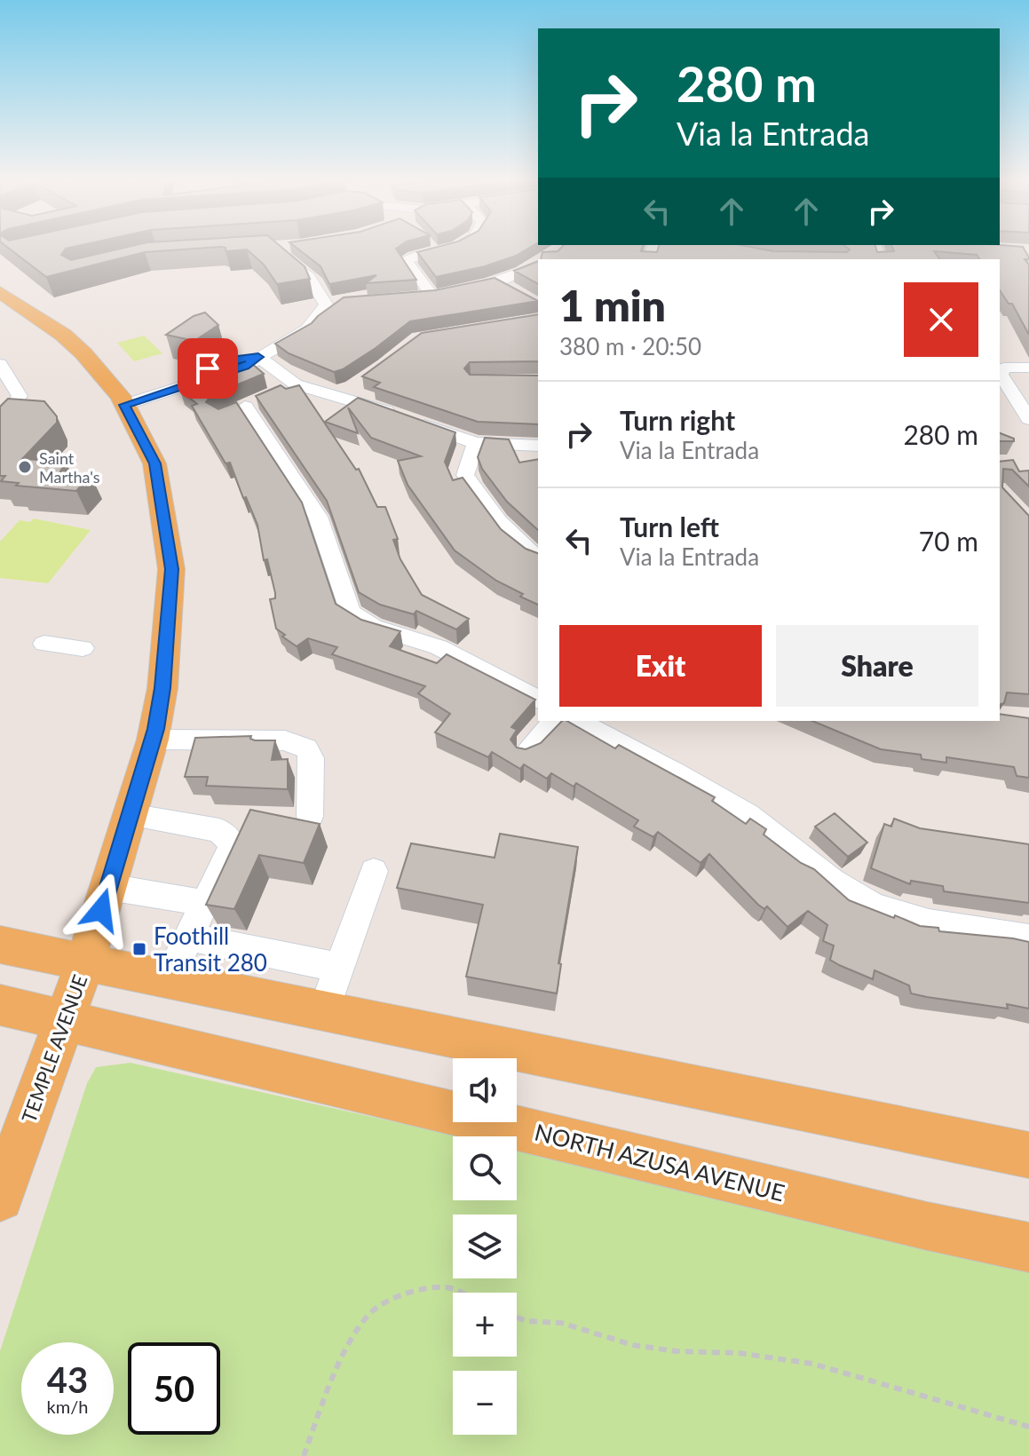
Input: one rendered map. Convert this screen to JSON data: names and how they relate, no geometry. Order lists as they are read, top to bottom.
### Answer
{
  "streets": {
    "main road": ["TEMPLE AVENUE", "NORTH AZUSA AVENUE"]
  },
  "crossings": [
    ["TEMPLE AVENUE", "NORTH AZUSA AVENUE"]
  ],
  "places": {
    "other": ["Saint Martha's"],
    "transit": ["Foothill Transit 280"]
  },
  "page": {
    "turn": ["280 m", "Via la Entrada"],
    "heading": ["1 min", "380 m · 20:50"],
    "list": [
      {
        "name": "Turn right",
        "note": "Via la Entrada",
        "value": "280 m"
      },
      {
        "name": "Turn left",
        "note": "Via la Entrada",
        "value": "70 m"
      }
    ],
    "buttons": ["Exit", "Share"],
    "map_buttons": ["+", "−"],
    "speed": "43 km/h",
    "limit": "50"
  }
}
